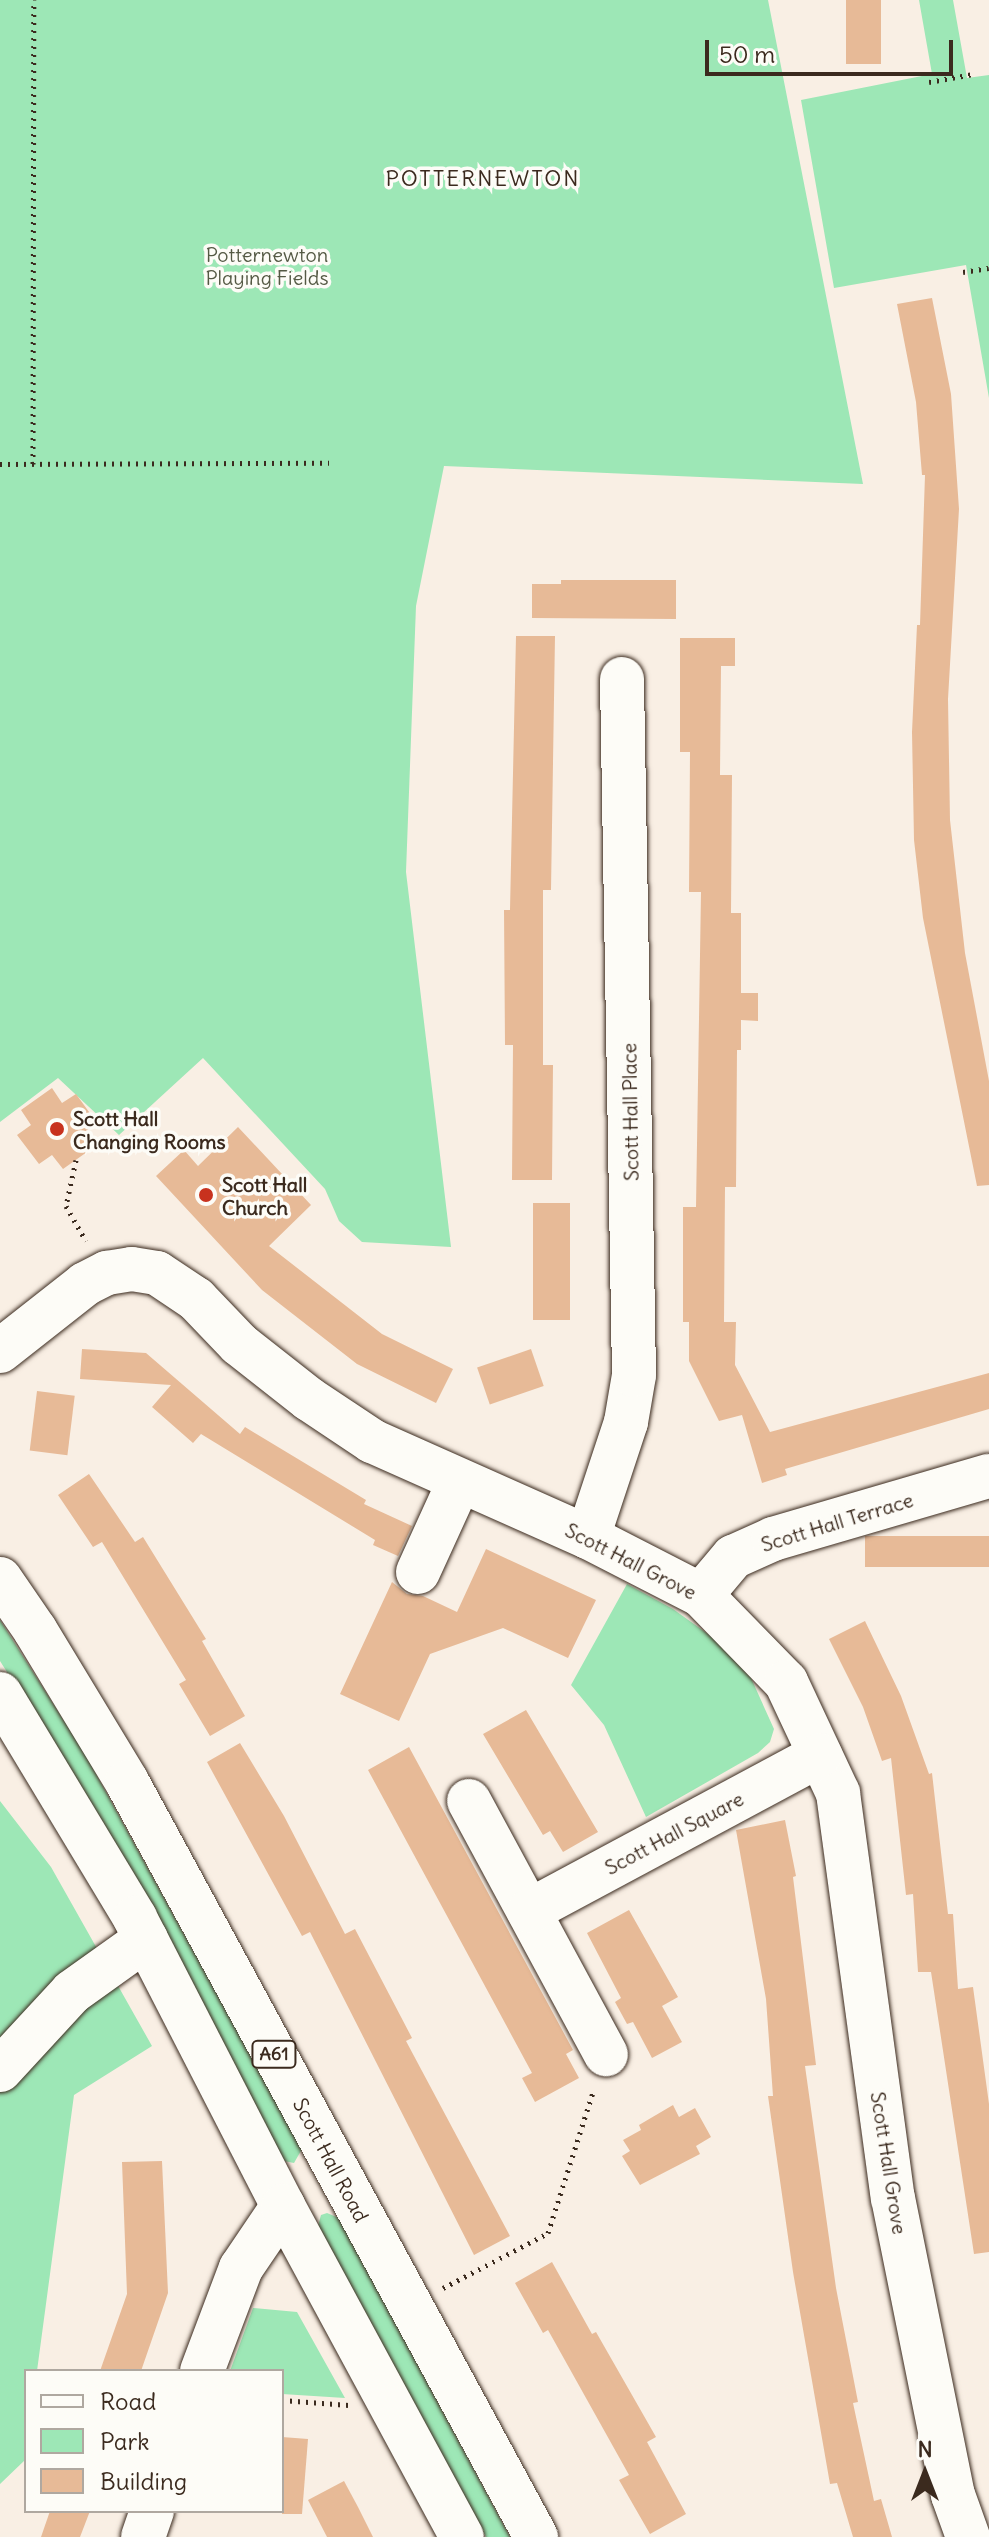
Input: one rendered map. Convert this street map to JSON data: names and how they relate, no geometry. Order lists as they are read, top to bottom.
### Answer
{
  "streets": {
    "main road": [
      "Scott Hall Place",
      "Scott Hall Terrace",
      "Scott Hall Grove",
      "Scott Hall Square",
      "A61",
      "Scott Hall Road"
    ]
  },
  "crossings": [
    ["Scott Hall Place", "Scott Hall Grove"],
    ["Scott Hall Terrace", "Scott Hall Grove"],
    ["Scott Hall Grove", "Scott Hall Square"]
  ],
  "districts": ["POTTERNEWTON"],
  "parks": ["Potternewton Playing Fields"],
  "places": ["Scott Hall Changing Rooms", "Scott Hall Church"],
  "legend": ["Road", "Park", "Building"],
  "scale_bar": "50 m",
  "north": "top"
}
